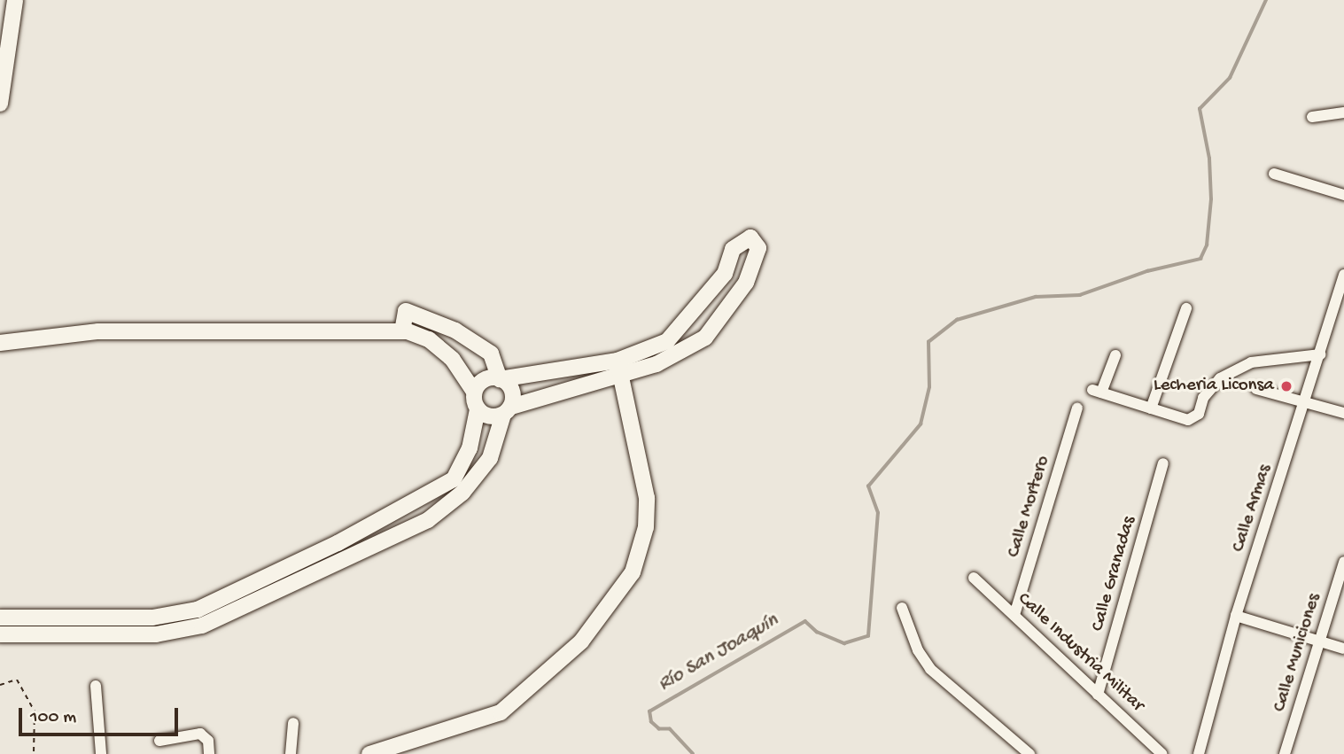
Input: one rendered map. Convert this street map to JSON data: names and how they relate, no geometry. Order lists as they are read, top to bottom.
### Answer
{
  "streets": {
    "street": [
      "Calle Mortero",
      "Calle Armas",
      "Calle Granadas",
      "Calle Industria Militar",
      "Calle Municiones"
    ]
  },
  "crossings": [
    ["Calle Mortero", "Calle Industria Militar"],
    ["Calle Granadas", "Calle Industria Militar"]
  ],
  "water": ["Río San Joaquín"],
  "places": ["Lecheria Liconsa"],
  "scale_bar": "100 m"
}
